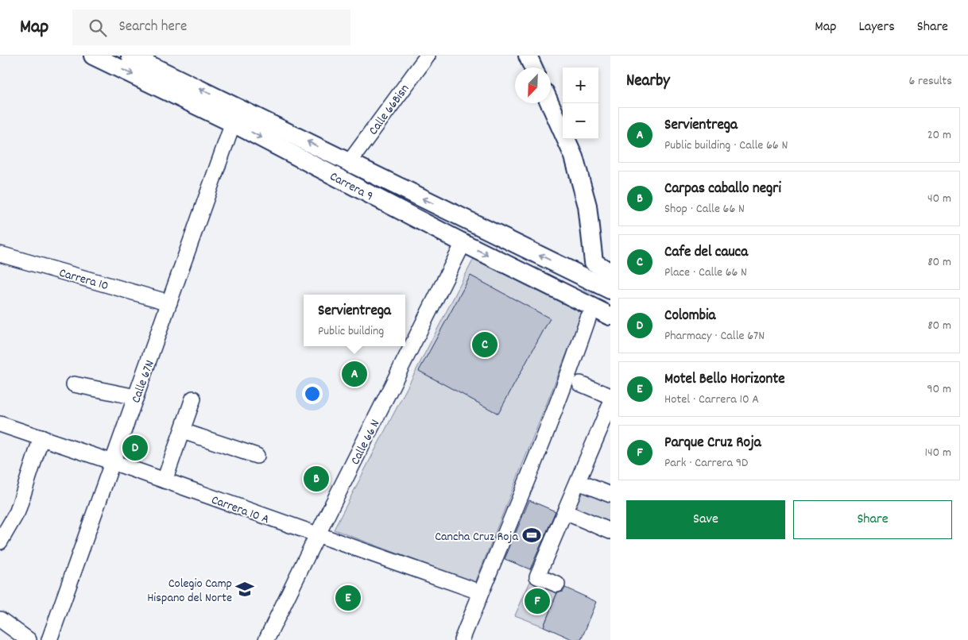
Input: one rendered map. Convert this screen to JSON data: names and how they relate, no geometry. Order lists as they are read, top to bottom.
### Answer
{
  "streets": {
    "main road": ["Carrera 9"],
    "street": [
      "Calle 66Bisn",
      "Carrera 10",
      "Calle 67N",
      "Calle 66 N",
      "Carrera 10 A"
    ]
  },
  "crossings": [
    ["Calle 66Bisn", "Carrera 9"],
    ["Carrera 9", "Calle 67N"],
    ["Carrera 9", "Calle 66 N"],
    ["Carrera 10", "Calle 67N"],
    ["Calle 67N", "Carrera 10 A"],
    ["Calle 66 N", "Carrera 10 A"]
  ],
  "places": {
    "sports": ["Cancha Cruz Roja"],
    "school or university": ["Colegio Camp Hispano del Norte"]
  },
  "north": "bottom left",
  "page": {
    "header": "Map",
    "search": "Search here",
    "nav": ["Map", "Layers", "Share"],
    "heading": ["Nearby", "6 results"],
    "map_buttons": ["+", "−"],
    "list": [
      {
        "mark": "A",
        "name": "Servientrega",
        "note": "Public building · Calle 66 N",
        "value": "20 m"
      },
      {
        "mark": "B",
        "name": "Carpas caballo negri",
        "note": "Shop · Calle 66 N",
        "value": "40 m"
      },
      {
        "mark": "C",
        "name": "Cafe del cauca",
        "note": "Place · Calle 66 N",
        "value": "80 m"
      },
      {
        "mark": "D",
        "name": "Colombia",
        "note": "Pharmacy · Calle 67N",
        "value": "80 m"
      },
      {
        "mark": "E",
        "name": "Motel Bello Horizonte",
        "note": "Hotel · Carrera 10 A",
        "value": "90 m"
      },
      {
        "mark": "F",
        "name": "Parque Cruz Roja",
        "note": "Park · Carrera 9D",
        "value": "140 m"
      }
    ],
    "popup": ["Servientrega", "Public building"],
    "pins": [
      "C",
      "A",
      "D",
      "B",
      "E",
      "F"
    ],
    "buttons": ["Save", "Share"]
  }
}
